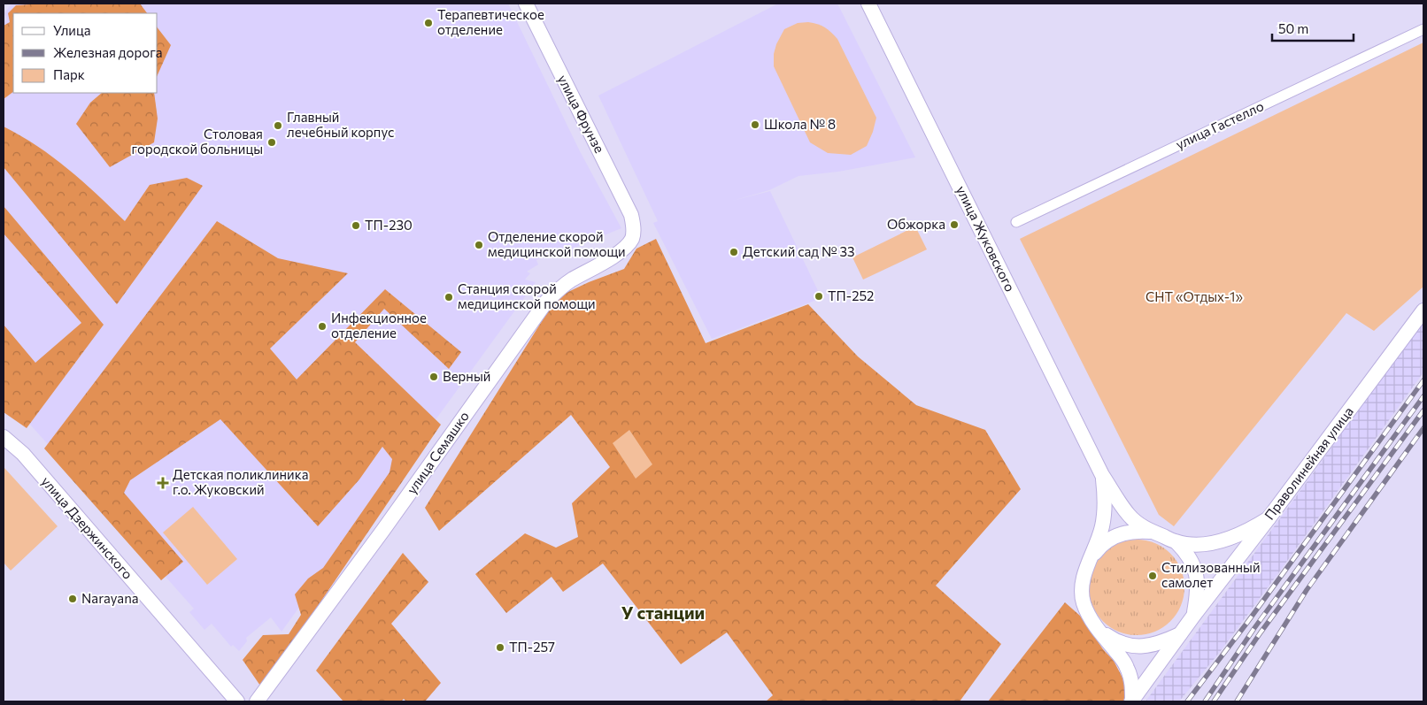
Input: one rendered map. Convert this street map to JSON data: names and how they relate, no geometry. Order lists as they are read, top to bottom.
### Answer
{
  "streets": {
    "street": [
      "улица Фрунзе",
      "улица Гастелло",
      "улица Жуковского",
      "улица Семашко",
      "Праволинейная улица",
      "улица Дзержинского"
    ]
  },
  "crossings": [
    ["улица Фрунзе", "улица Семашко"]
  ],
  "districts": ["У станции"],
  "parks": ["СНТ «Отдых-1»"],
  "places": {
    "other": [
      "Терапевтическое отделение",
      "Школа № 8",
      "Главный лечебный корпус",
      "Столовая городской больницы",
      "Обжорка",
      "ТП-230",
      "Отделение скорой медицинской помощи",
      "Детский сад № 33",
      "ТП-252",
      "Станция скорой медицинской помощи",
      "Инфекционное отделение",
      "Верный",
      "Стилизованный самолет",
      "Narayana",
      "ТП-257"
    ],
    "health": ["Детская поликлиника г.о. Жуковский"]
  },
  "legend": ["Улица", "Железная дорога", "Парк"],
  "scale_bar": "50 m"
}
